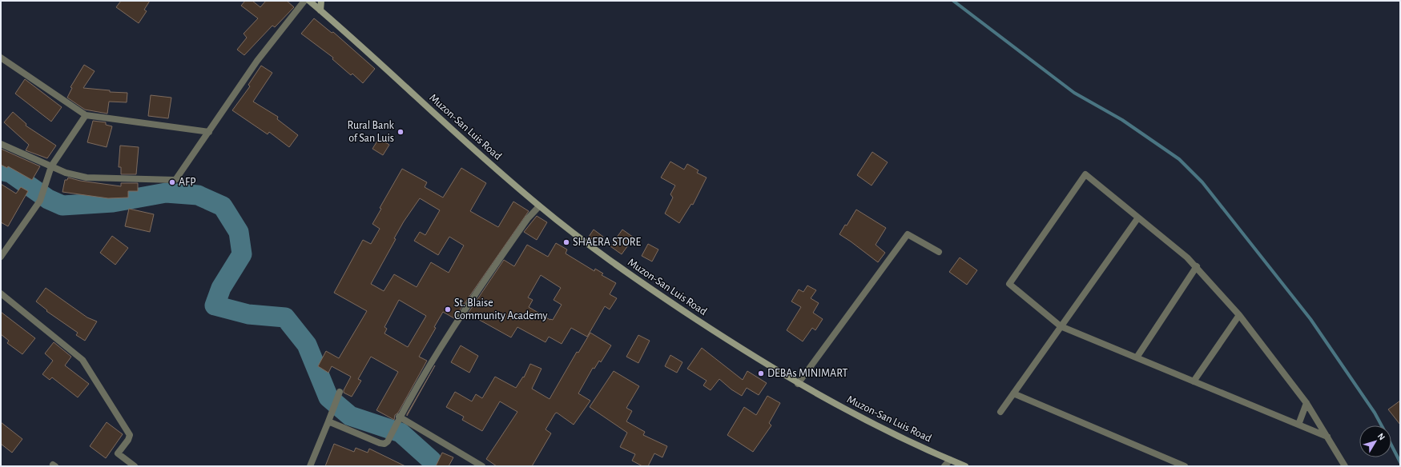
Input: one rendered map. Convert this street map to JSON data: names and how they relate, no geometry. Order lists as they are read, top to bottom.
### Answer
{
  "streets": {
    "main road": ["Muzon-San Luis Road"]
  },
  "places": [
    "Rural Bank of San Luis",
    "AFP",
    "SHAERA STORE",
    "St. Blaise Community Academy",
    "DEBAs MINIMART"
  ],
  "north": "top right"
}
